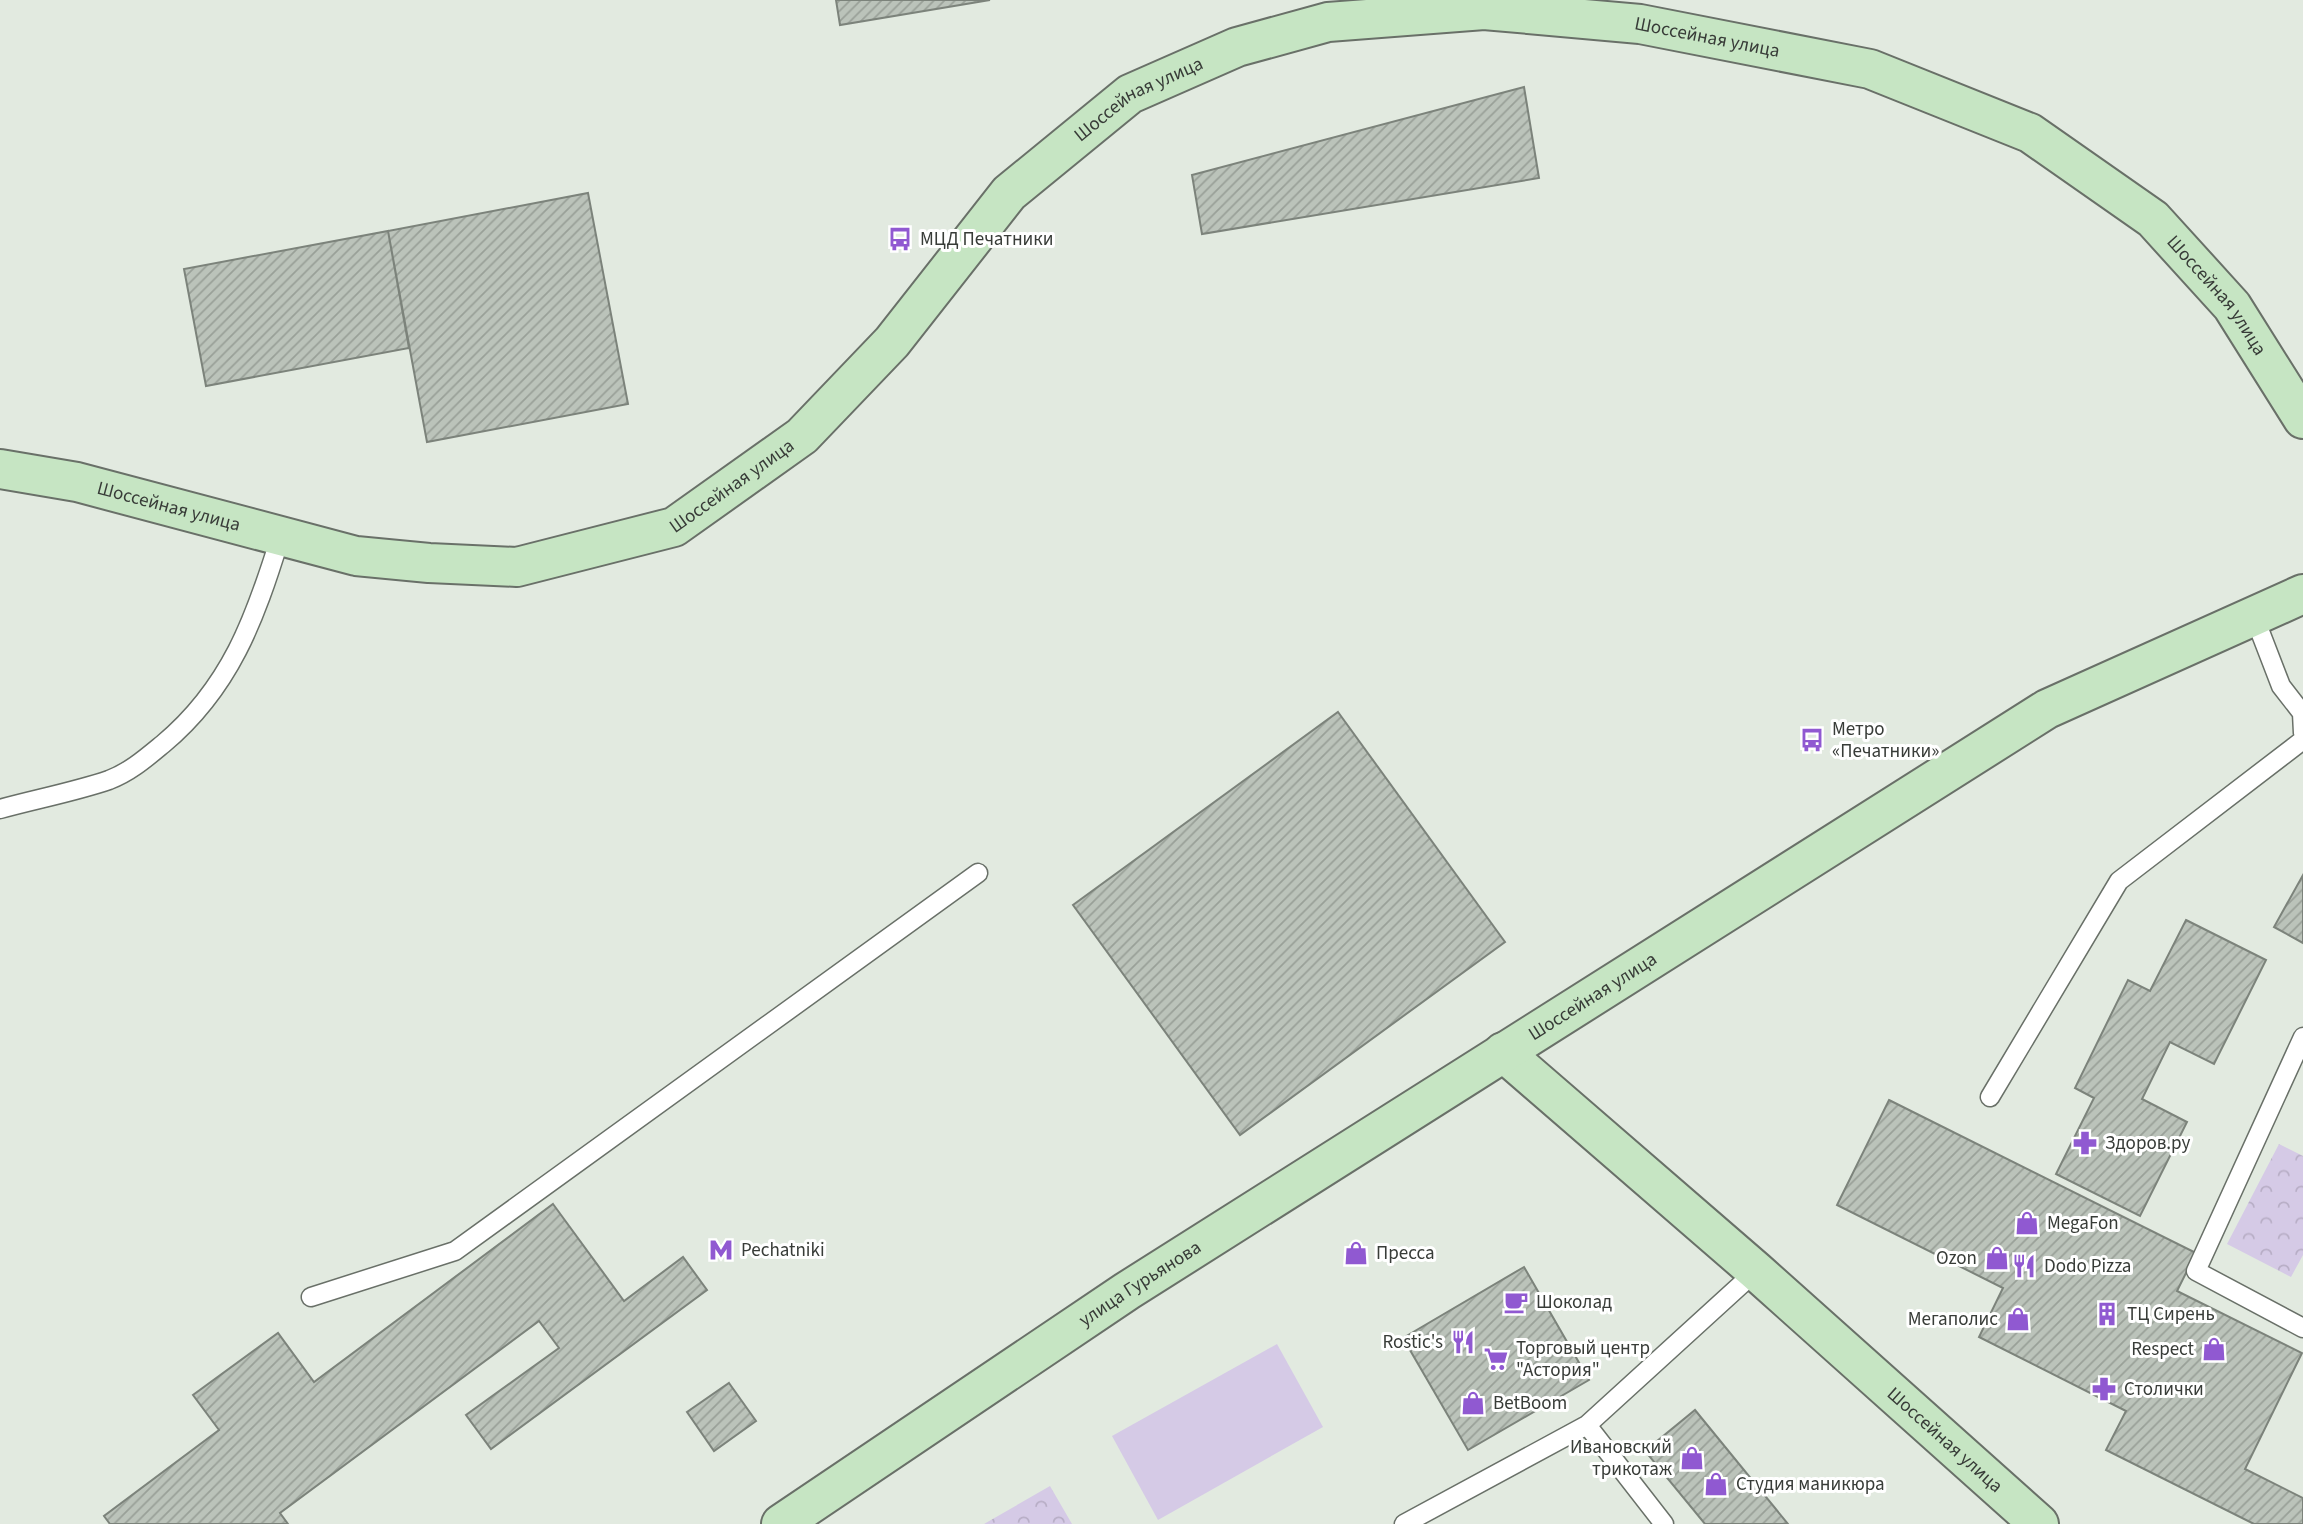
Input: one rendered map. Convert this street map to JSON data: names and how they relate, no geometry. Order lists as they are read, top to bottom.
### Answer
{
  "streets": {
    "main road": ["Шоссейная улица", "улица Гурьянова"]
  },
  "crossings": [
    ["Шоссейная улица", "улица Гурьянова"]
  ],
  "places": {
    "bus stop": ["МЦД Печатники", "Метро «Печатники»"],
    "pharmacy": ["Здоров.ру", "Столички"],
    "shop": [
      "MegaFon",
      "Пресса",
      "Ozon",
      "Мегаполис",
      "Respect",
      "BetBoom",
      "Ивановский трикотаж",
      "Студия маникюра"
    ],
    "metro station": ["Pechatniki"],
    "restaurant": ["Dodo Pizza", "Rostic's"],
    "cafe": ["Шоколад"],
    "building": ["ТЦ Сирень"],
    "supermarket": ["Торговый центр \"Астория\""]
  }
}
